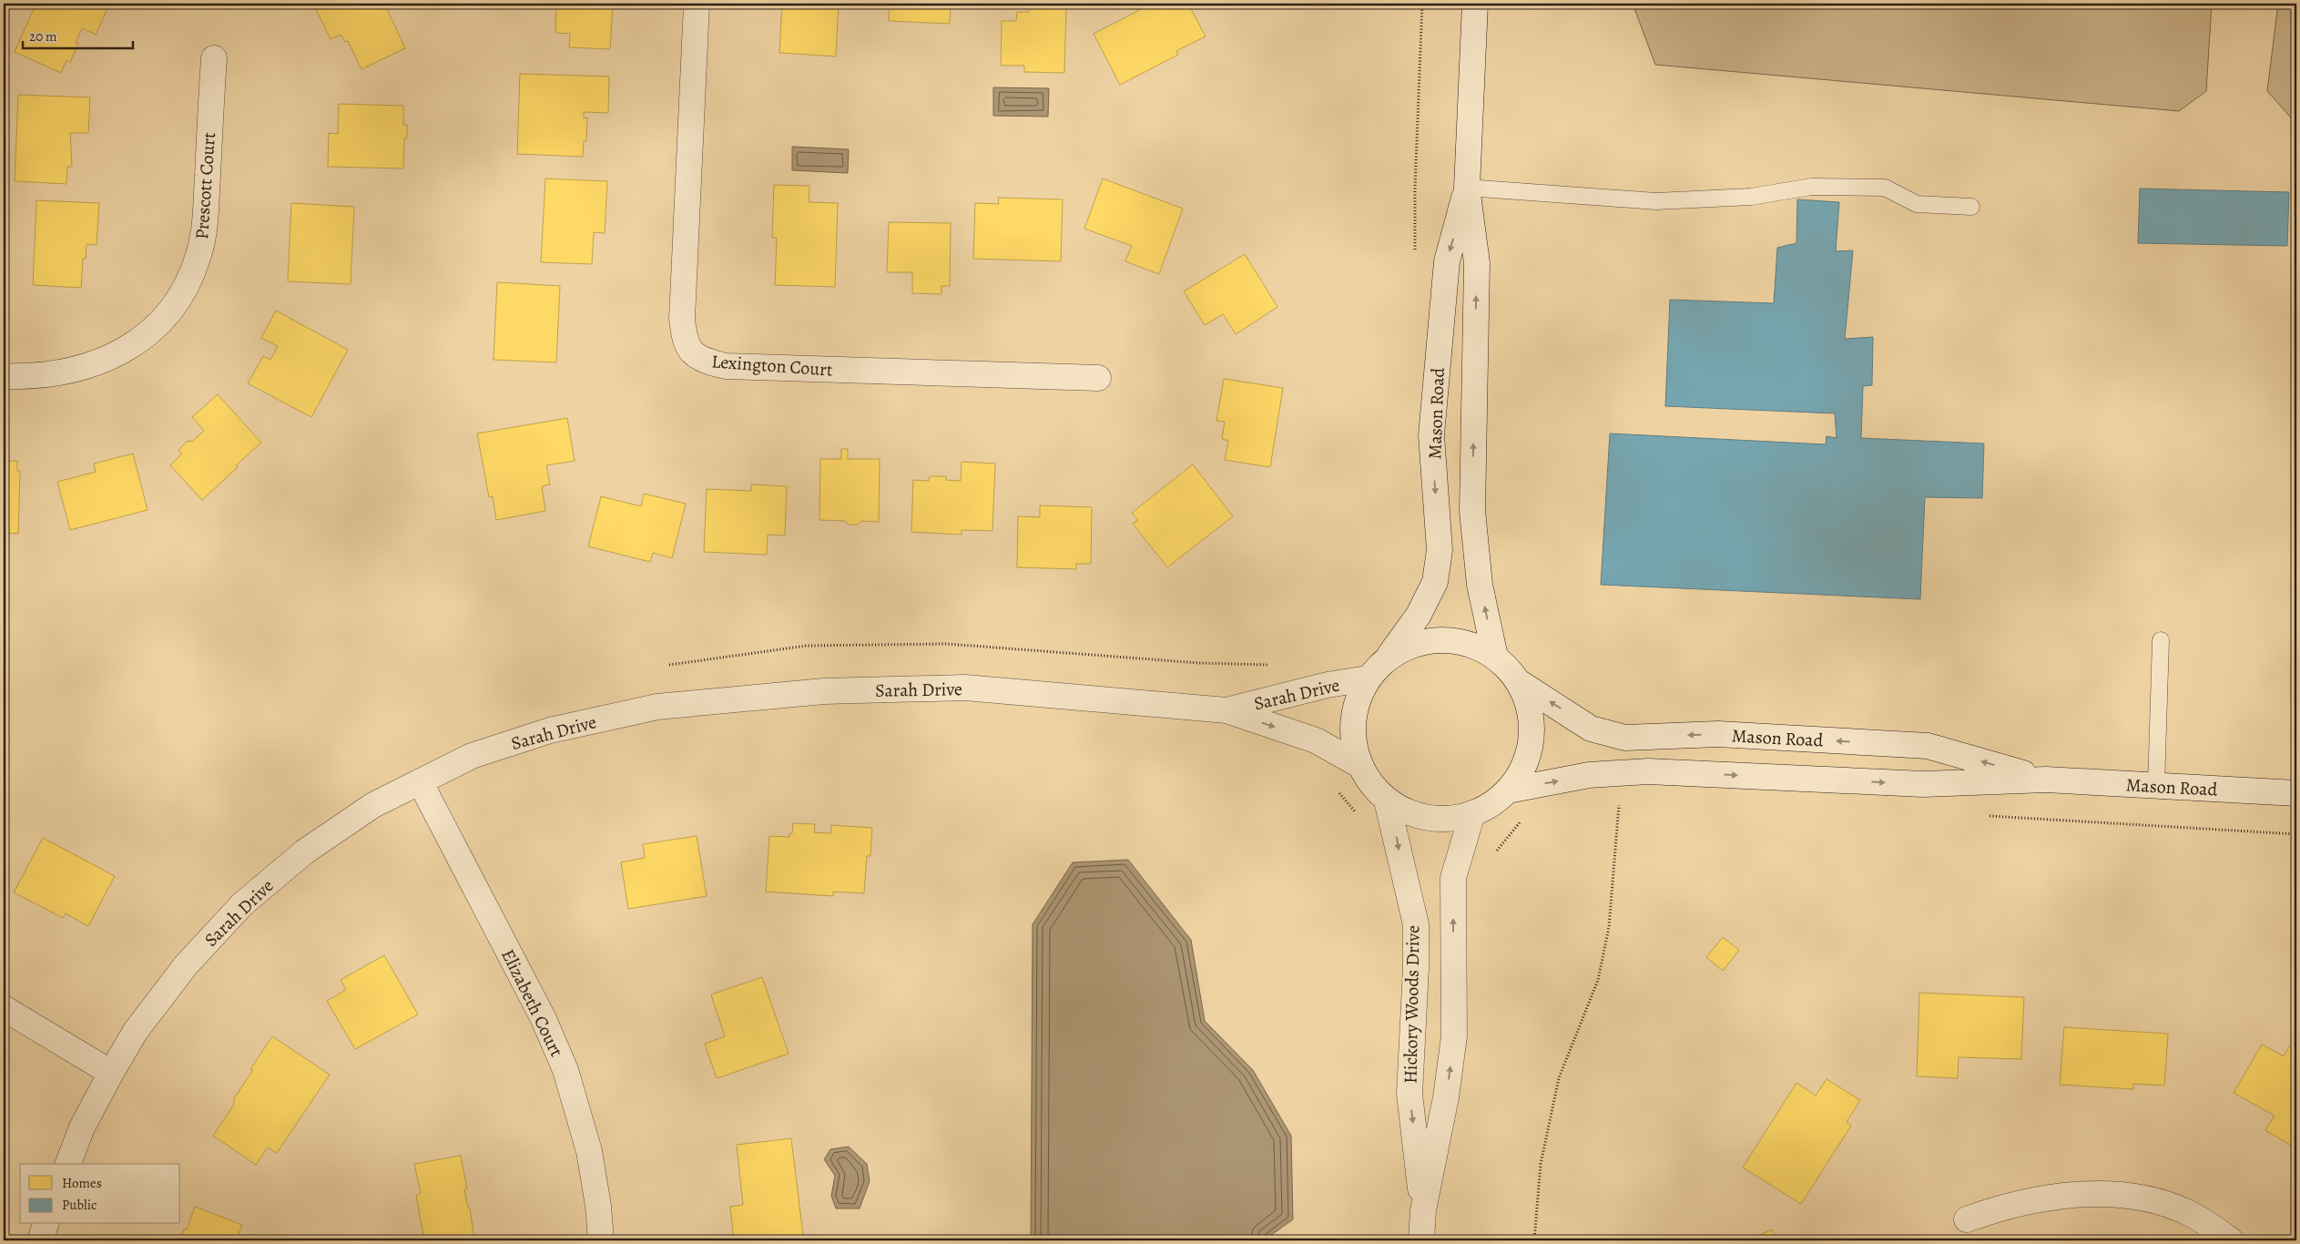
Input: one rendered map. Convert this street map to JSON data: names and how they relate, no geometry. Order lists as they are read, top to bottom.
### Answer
{
  "streets": {
    "street": [
      "Prescott Court",
      "Lexington Court",
      "Mason Road",
      "Sarah Drive",
      "Elizabeth Court",
      "Hickory Woods Drive"
    ]
  },
  "crossings": [
    ["Sarah Drive", "Elizabeth Court"]
  ],
  "legend": ["Homes", "Public"],
  "scale_bar": "20 m"
}
